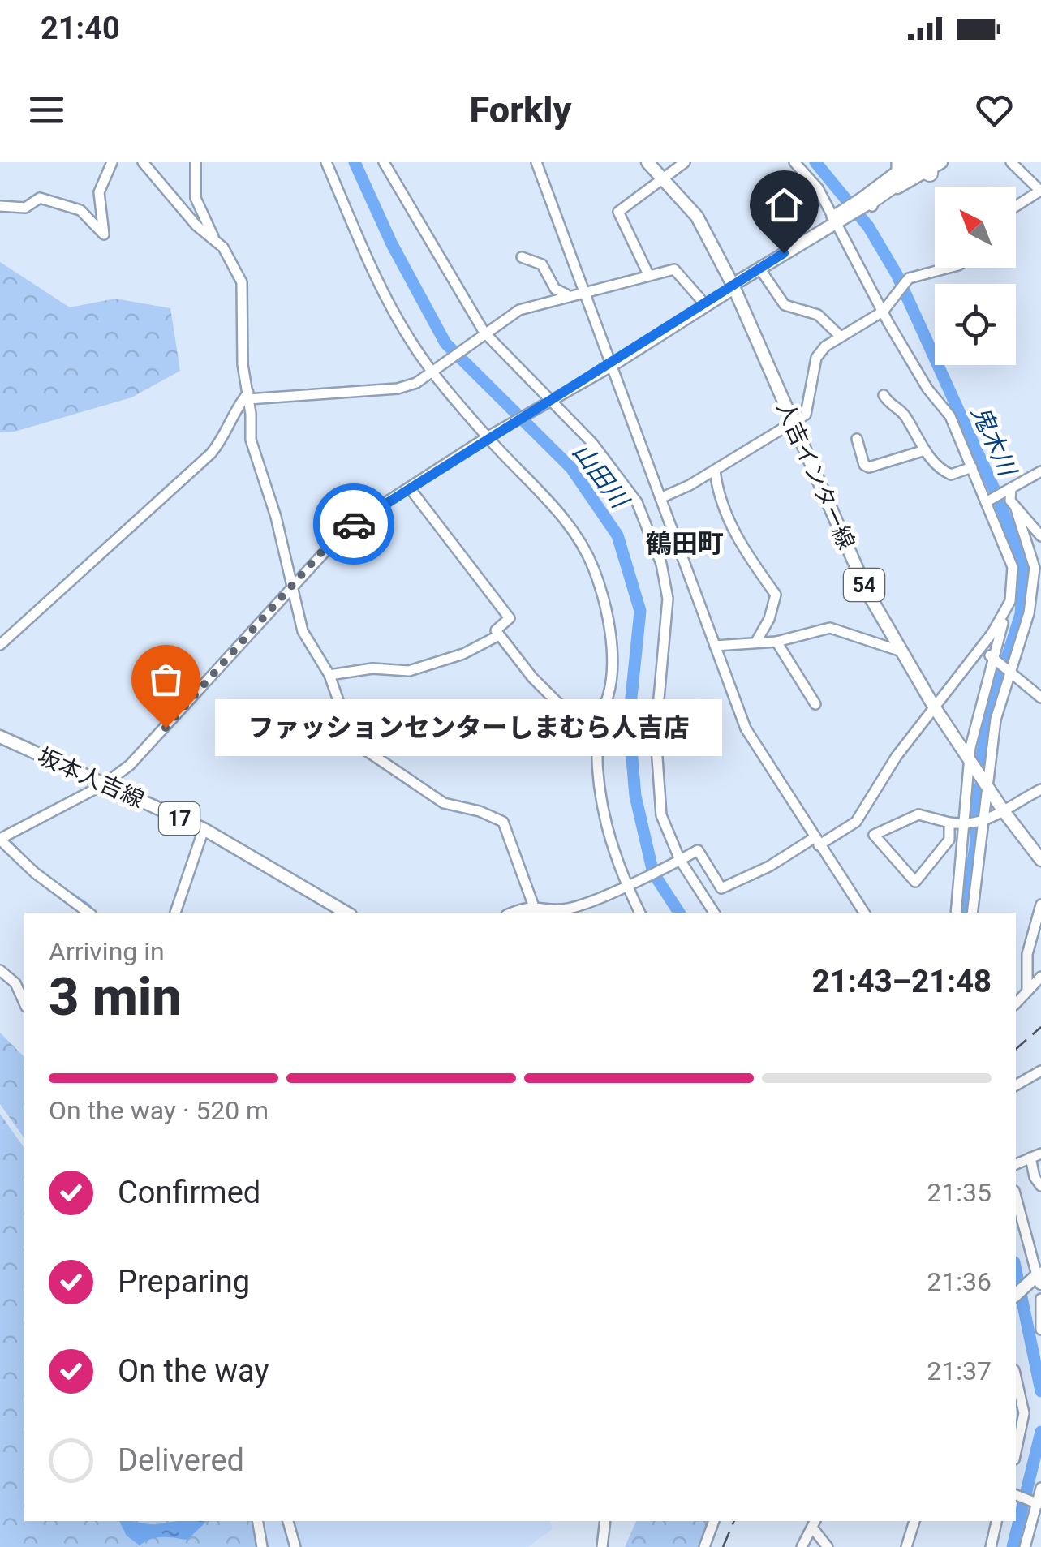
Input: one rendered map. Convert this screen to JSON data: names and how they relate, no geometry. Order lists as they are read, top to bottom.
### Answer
{
  "streets": {
    "main road": [
      "人吉インター線",
      "54",
      "坂本人吉線",
      "17"
    ]
  },
  "districts": ["鶴田町"],
  "water": ["鬼木川", "山田川"],
  "places": ["ファッションセンターしまむら人吉店"],
  "north": "top left",
  "page": {
    "status": "21:40",
    "header": "Forkly",
    "bubble": "ファッションセンターしまむら人吉店",
    "heading": ["3 min", "Arriving in", "21:43–21:48"],
    "bar": "On the way · 520 m",
    "list": [
      ["Confirmed", "21:35"],
      ["Preparing", "21:36"],
      ["On the way", "21:37"],
      "Delivered"
    ]
  }
}
